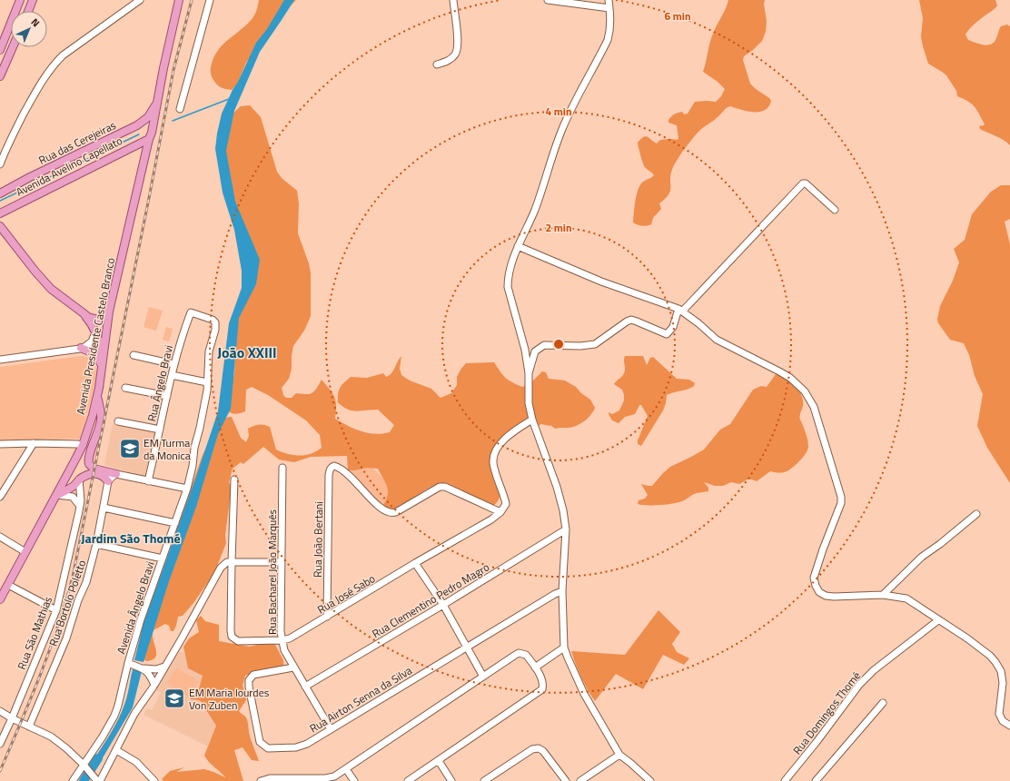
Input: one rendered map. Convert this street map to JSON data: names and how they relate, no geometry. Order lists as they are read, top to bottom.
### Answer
{
  "streets": {
    "main road": ["Rua das Cerejeiras", "Avenida Avelino Capellato", "Avenida Presidente Castelo Branco"],
    "street": [
      "Rua Ângelo Bravi",
      "Rua João Bertani",
      "Rua Bacharel João Marquês",
      "Rua José Sabo",
      "Rua Clementino Pedro Magro",
      "Rua Bortolo Poletto",
      "Avenida Ângelo Bravi",
      "Rua São Mathias",
      "Rua Airton Senna da Silva",
      "Rua Domingos Thomé"
    ]
  },
  "crossings": [
    ["Rua das Cerejeiras", "Avenida Presidente Castelo Branco"],
    ["Avenida Avelino Capellato", "Avenida Presidente Castelo Branco"],
    ["Rua Ângelo Bravi", "Avenida Ângelo Bravi"],
    ["Rua João Bertani", "Rua José Sabo"],
    ["Rua Bacharel João Marquês", "Rua José Sabo"],
    ["Rua Bacharel João Marquês", "Rua Clementino Pedro Magro"],
    ["Rua Bacharel João Marquês", "Rua Airton Senna da Silva"]
  ],
  "districts": ["João XXIII", "Jardim São Thomé"],
  "places": {
    "school or university": ["EM Turma da Monica", "EM Maria lourdes Von Zuben"]
  },
  "north": "top right",
  "rings": ["6 min", "4 min", "2 min"]
}
